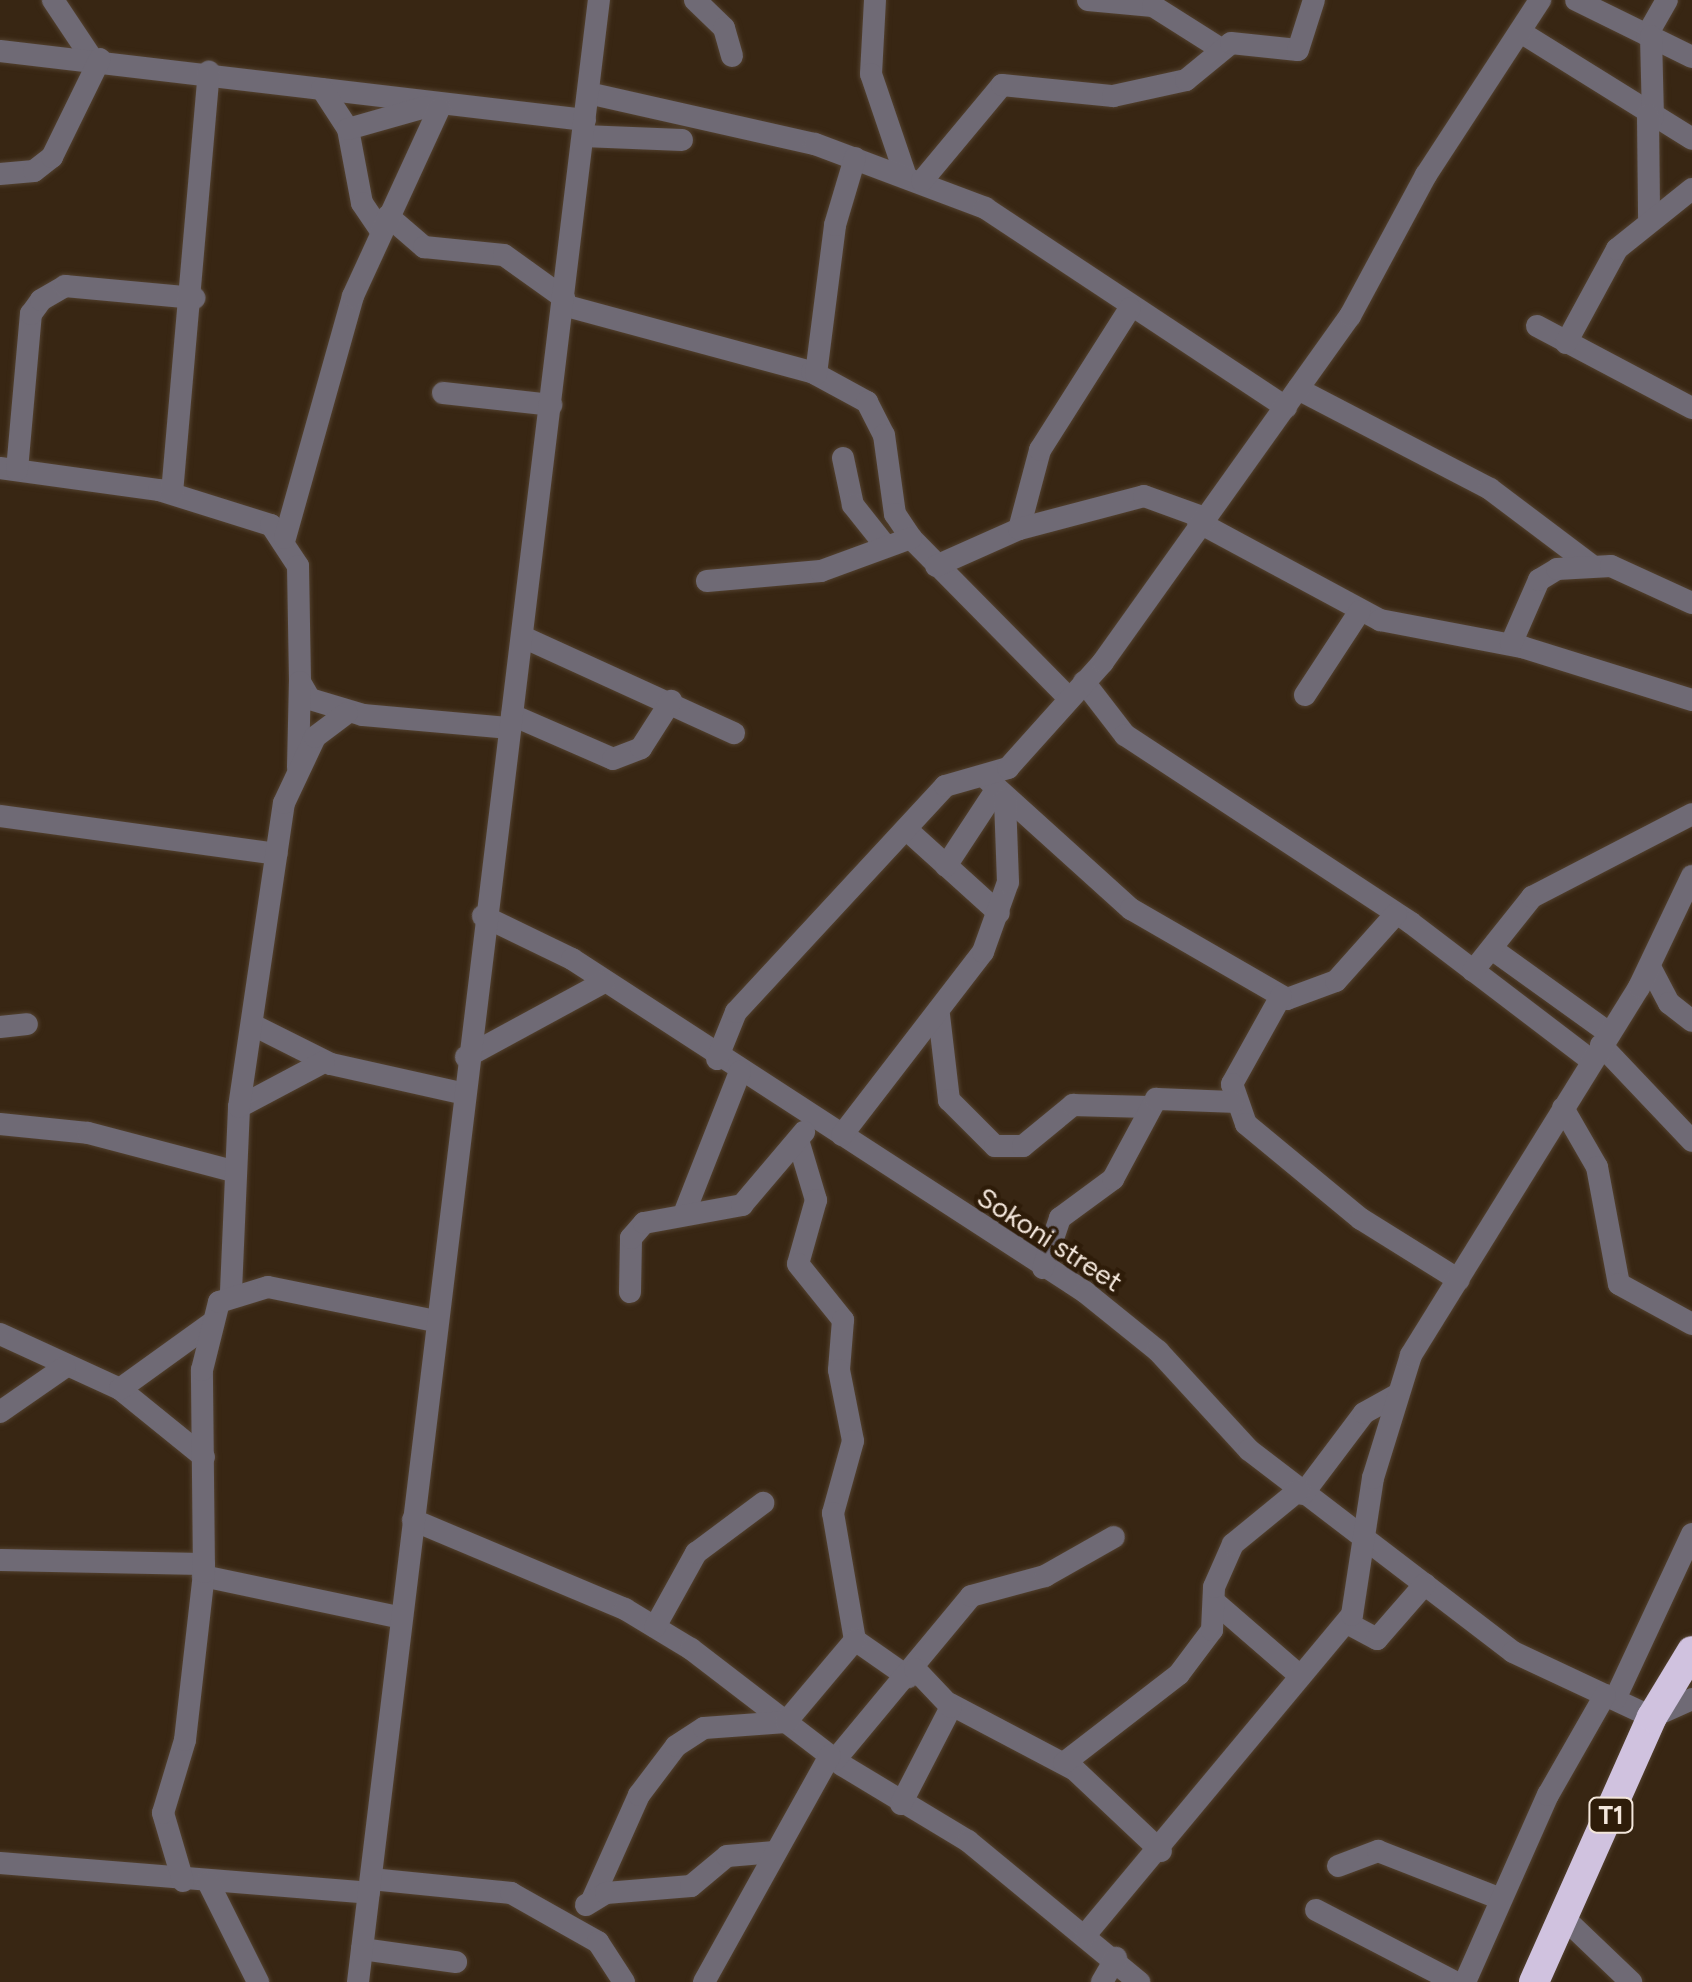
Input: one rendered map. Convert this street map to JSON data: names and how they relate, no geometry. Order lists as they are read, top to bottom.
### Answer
{
  "streets": {
    "highway": ["T1"],
    "street": ["Sokoni street"]
  },
  "crossings": [
    ["Sokoni street", "T1"]
  ]
}
